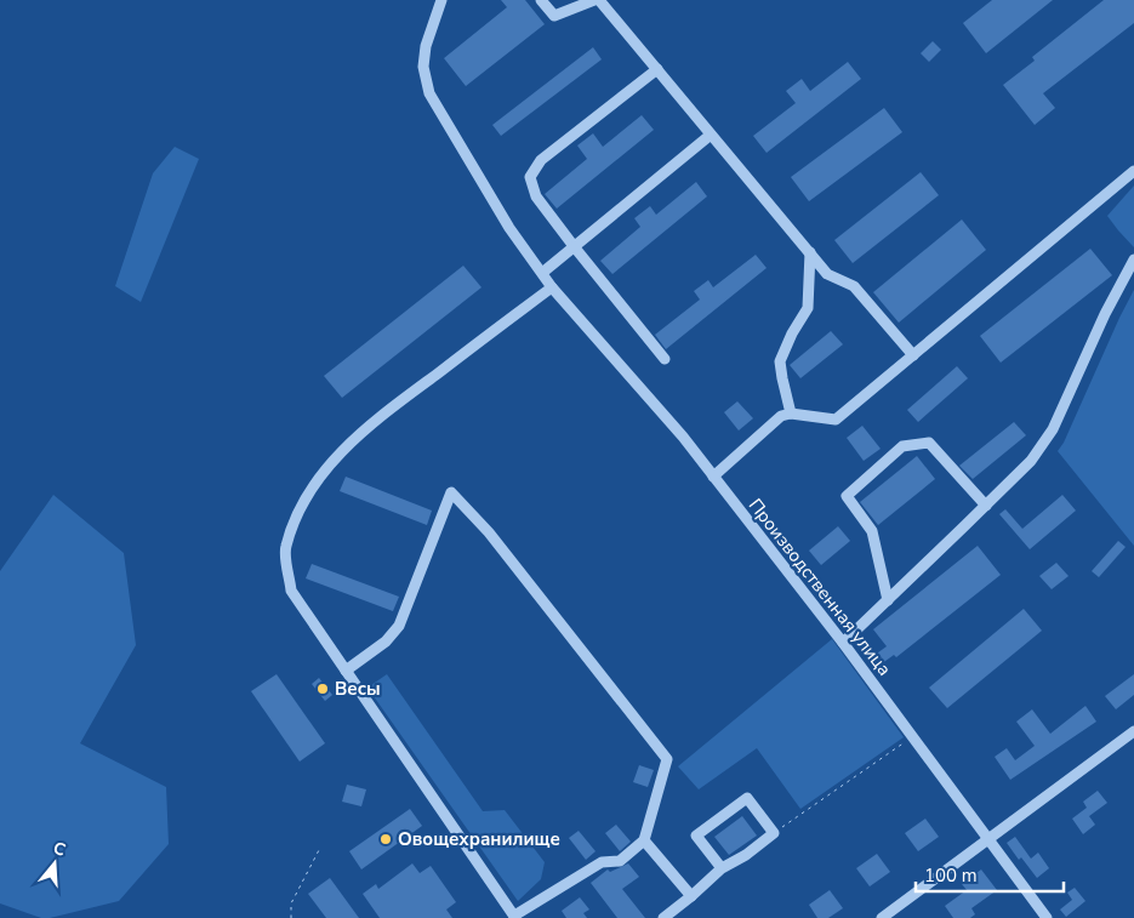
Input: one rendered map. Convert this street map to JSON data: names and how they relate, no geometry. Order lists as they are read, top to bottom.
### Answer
{
  "streets": {
    "street": ["Производственная улица"]
  },
  "places": ["Весы", "Овощехранилище"],
  "scale_bar": "100 m",
  "north": "top"
}
